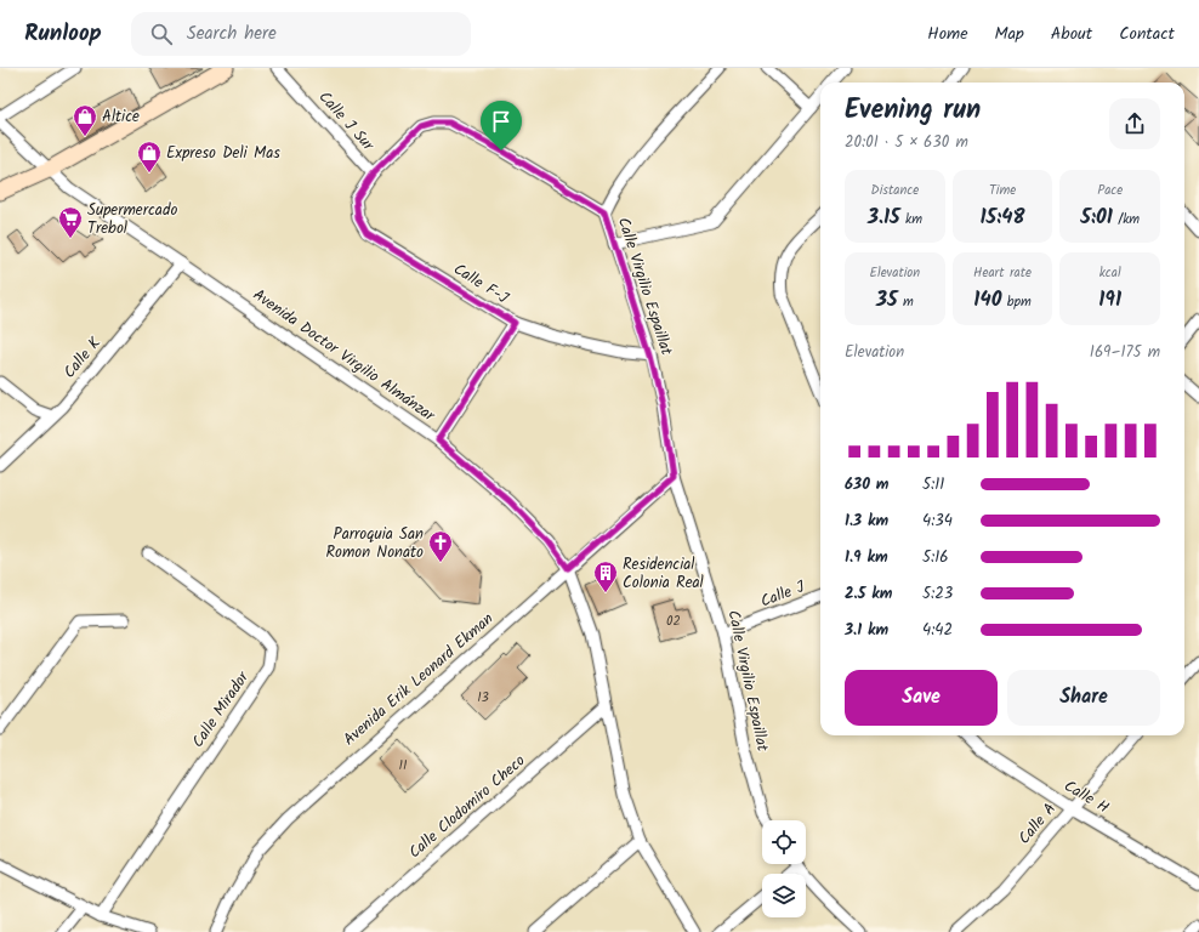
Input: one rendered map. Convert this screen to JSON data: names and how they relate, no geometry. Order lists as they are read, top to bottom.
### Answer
{
  "streets": {
    "street": [
      "Calle J Sur",
      "Calle F-J",
      "Calle Virgilio Espaillat",
      "Avenida Doctor Virgilio Almánzar",
      "Calle K",
      "Calle J",
      "Avenida Erik Leonard Ekman",
      "Calle Mirador",
      "Calle H",
      "Calle Clodomiro Checo",
      "Calle A"
    ]
  },
  "crossings": [
    ["Calle J Sur", "Calle F-J"],
    ["Calle F-J", "Calle Virgilio Espaillat"],
    ["Calle Virgilio Espaillat", "Calle J"],
    ["Calle Virgilio Espaillat", "Avenida Erik Leonard Ekman"],
    ["Avenida Doctor Virgilio Almánzar", "Calle K"],
    ["Avenida Doctor Virgilio Almánzar", "Avenida Erik Leonard Ekman"],
    ["Avenida Doctor Virgilio Almánzar", "Calle Clodomiro Checo"],
    ["Calle H", "Calle A"]
  ],
  "places": {
    "shop": ["Altice", "Expreso Deli Mas"],
    "supermarket": ["Supermercado Trebol"],
    "church": ["Parroquia San Romon Nonato"],
    "building": ["Residencial Colonia Real"]
  },
  "house_numbers": ["02", "13", "11"],
  "page": {
    "header": "Runloop",
    "search": "Search here",
    "nav": [
      "Home",
      "Map",
      "About",
      "Contact"
    ],
    "heading": ["Evening run", "20:01 · 5 × 630 m"],
    "stats": [
      ["Distance", "3.15 km"],
      ["Time", "15:48"],
      ["Pace", "5:01 /km"],
      ["Elevation", "35 m"],
      ["Heart rate", "140 bpm"],
      ["kcal", "191"]
    ],
    "chart": ["Elevation", "169–175 m"],
    "list": [
      {
        "name": "630 m",
        "note": "5:11"
      },
      {
        "name": "1.3 km",
        "note": "4:34"
      },
      {
        "name": "1.9 km",
        "note": "5:16"
      },
      {
        "name": "2.5 km",
        "note": "5:23"
      },
      {
        "name": "3.1 km",
        "note": "4:42"
      }
    ],
    "buttons": ["Save", "Share"]
  }
}
